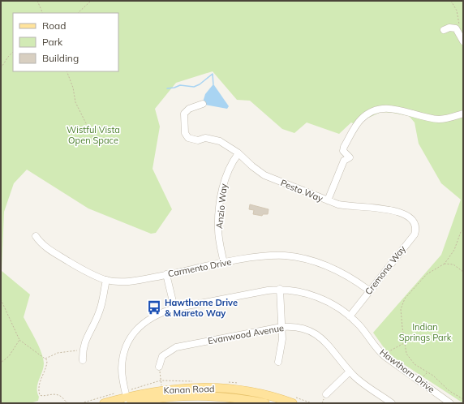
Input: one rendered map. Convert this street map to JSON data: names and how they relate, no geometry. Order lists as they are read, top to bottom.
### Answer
{
  "streets": {
    "main road": ["Kanan Road"],
    "street": [
      "Pesto Way",
      "Anzio Way",
      "Carmento Drive",
      "Cremona Way",
      "Evanwood Avenue",
      "Hawthorn Drive"
    ]
  },
  "crossings": [
    ["Pesto Way", "Anzio Way"],
    ["Pesto Way", "Cremona Way"],
    ["Anzio Way", "Carmento Drive"],
    ["Carmento Drive", "Cremona Way"],
    ["Cremona Way", "Hawthorn Drive"],
    ["Hawthorn Drive", "Kanan Road"]
  ],
  "parks": ["Wistful Vista Open Space", "Indian Springs Park"],
  "places": {
    "bus stop": ["Hawthorne Drive & Mareto Way"]
  },
  "legend": ["Road", "Park", "Building"]
}
